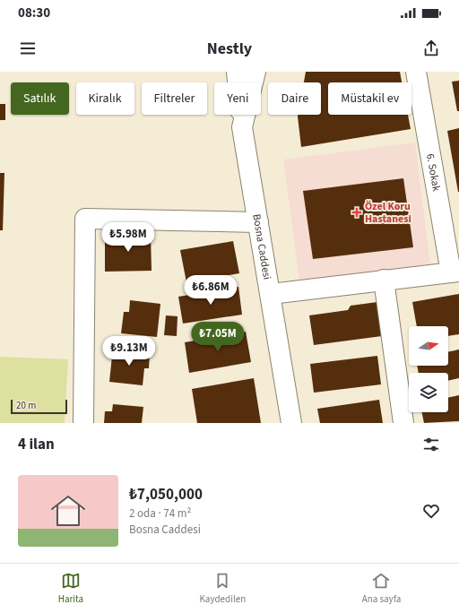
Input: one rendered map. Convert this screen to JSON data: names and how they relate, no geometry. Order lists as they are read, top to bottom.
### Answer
{
  "streets": {
    "street": ["6. Sokak", "Bosna Caddesi"]
  },
  "places": {
    "health": ["Özel Koru Hastanesi"]
  },
  "scale_bar": "20 m",
  "north": "right",
  "page": {
    "status": "08:30",
    "header": "Nestly",
    "chip": [
      "Satılık",
      "Kiralık",
      "Filtreler",
      "Yeni",
      "Daire",
      "Müstakil ev"
    ],
    "price": [
      "₺5.98M",
      "₺6.86M",
      "₺7.05M",
      "₺9.13M"
    ],
    "scale": "20 m",
    "heading": "4 ilan",
    "list": [
      {
        "name": "₺7,050,000",
        "note": "2 oda · 74 m² · Bosna Caddesi"
      }
    ],
    "tabs": ["Harita", "Kaydedilen", "Ana sayfa"]
  }
}
